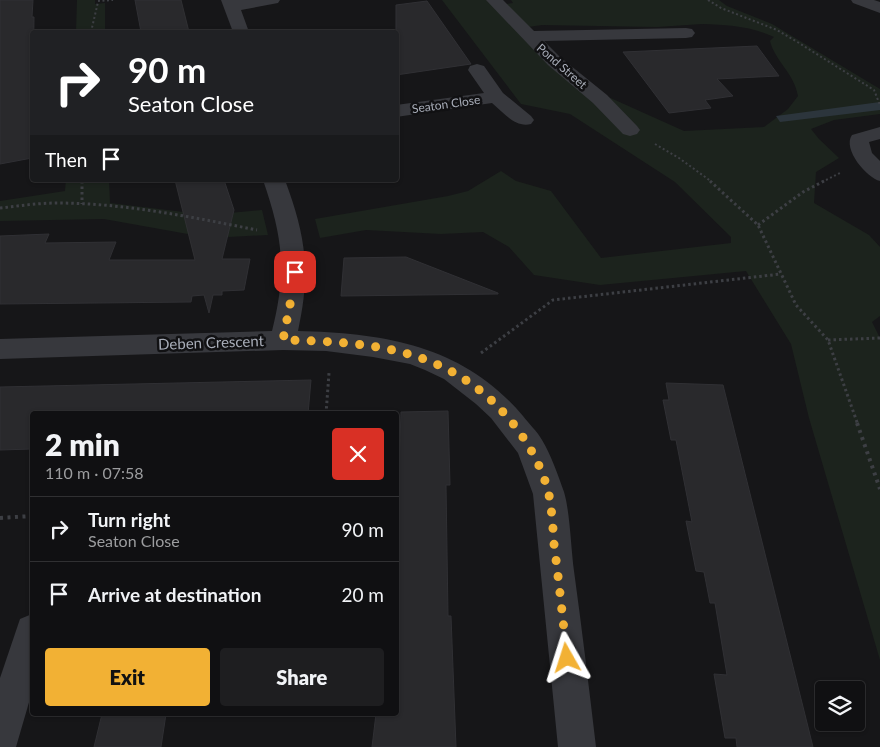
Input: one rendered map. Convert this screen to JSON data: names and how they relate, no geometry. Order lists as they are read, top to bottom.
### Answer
{
  "streets": {
    "street": ["Pond Street", "Seaton Close", "Deben Crescent"]
  },
  "page": {
    "turn": ["90 m", "Seaton Close"],
    "then": "Then",
    "heading": ["2 min", "110 m · 07:58"],
    "list": [
      {
        "name": "Turn right",
        "note": "Seaton Close",
        "value": "90 m"
      },
      {
        "name": "Arrive at destination",
        "value": "20 m"
      }
    ],
    "buttons": ["Exit", "Share"]
  }
}
